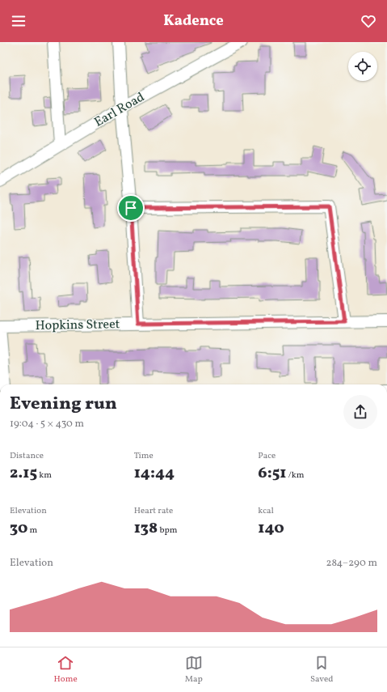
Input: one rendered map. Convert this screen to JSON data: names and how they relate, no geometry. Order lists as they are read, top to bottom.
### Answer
{
  "streets": {
    "street": ["Earl Road", "Hopkins Street"]
  },
  "page": {
    "header": "Kadence",
    "heading": ["Evening run", "19:04 · 5 × 430 m"],
    "stats": [
      ["Distance", "2.15 km"],
      ["Time", "14:44"],
      ["Pace", "6:51 /km"],
      ["Elevation", "30 m"],
      ["Heart rate", "138 bpm"],
      ["kcal", "140"]
    ],
    "chart": ["Elevation", "284–290 m"],
    "tabs": ["Home", "Map", "Saved"]
  }
}
